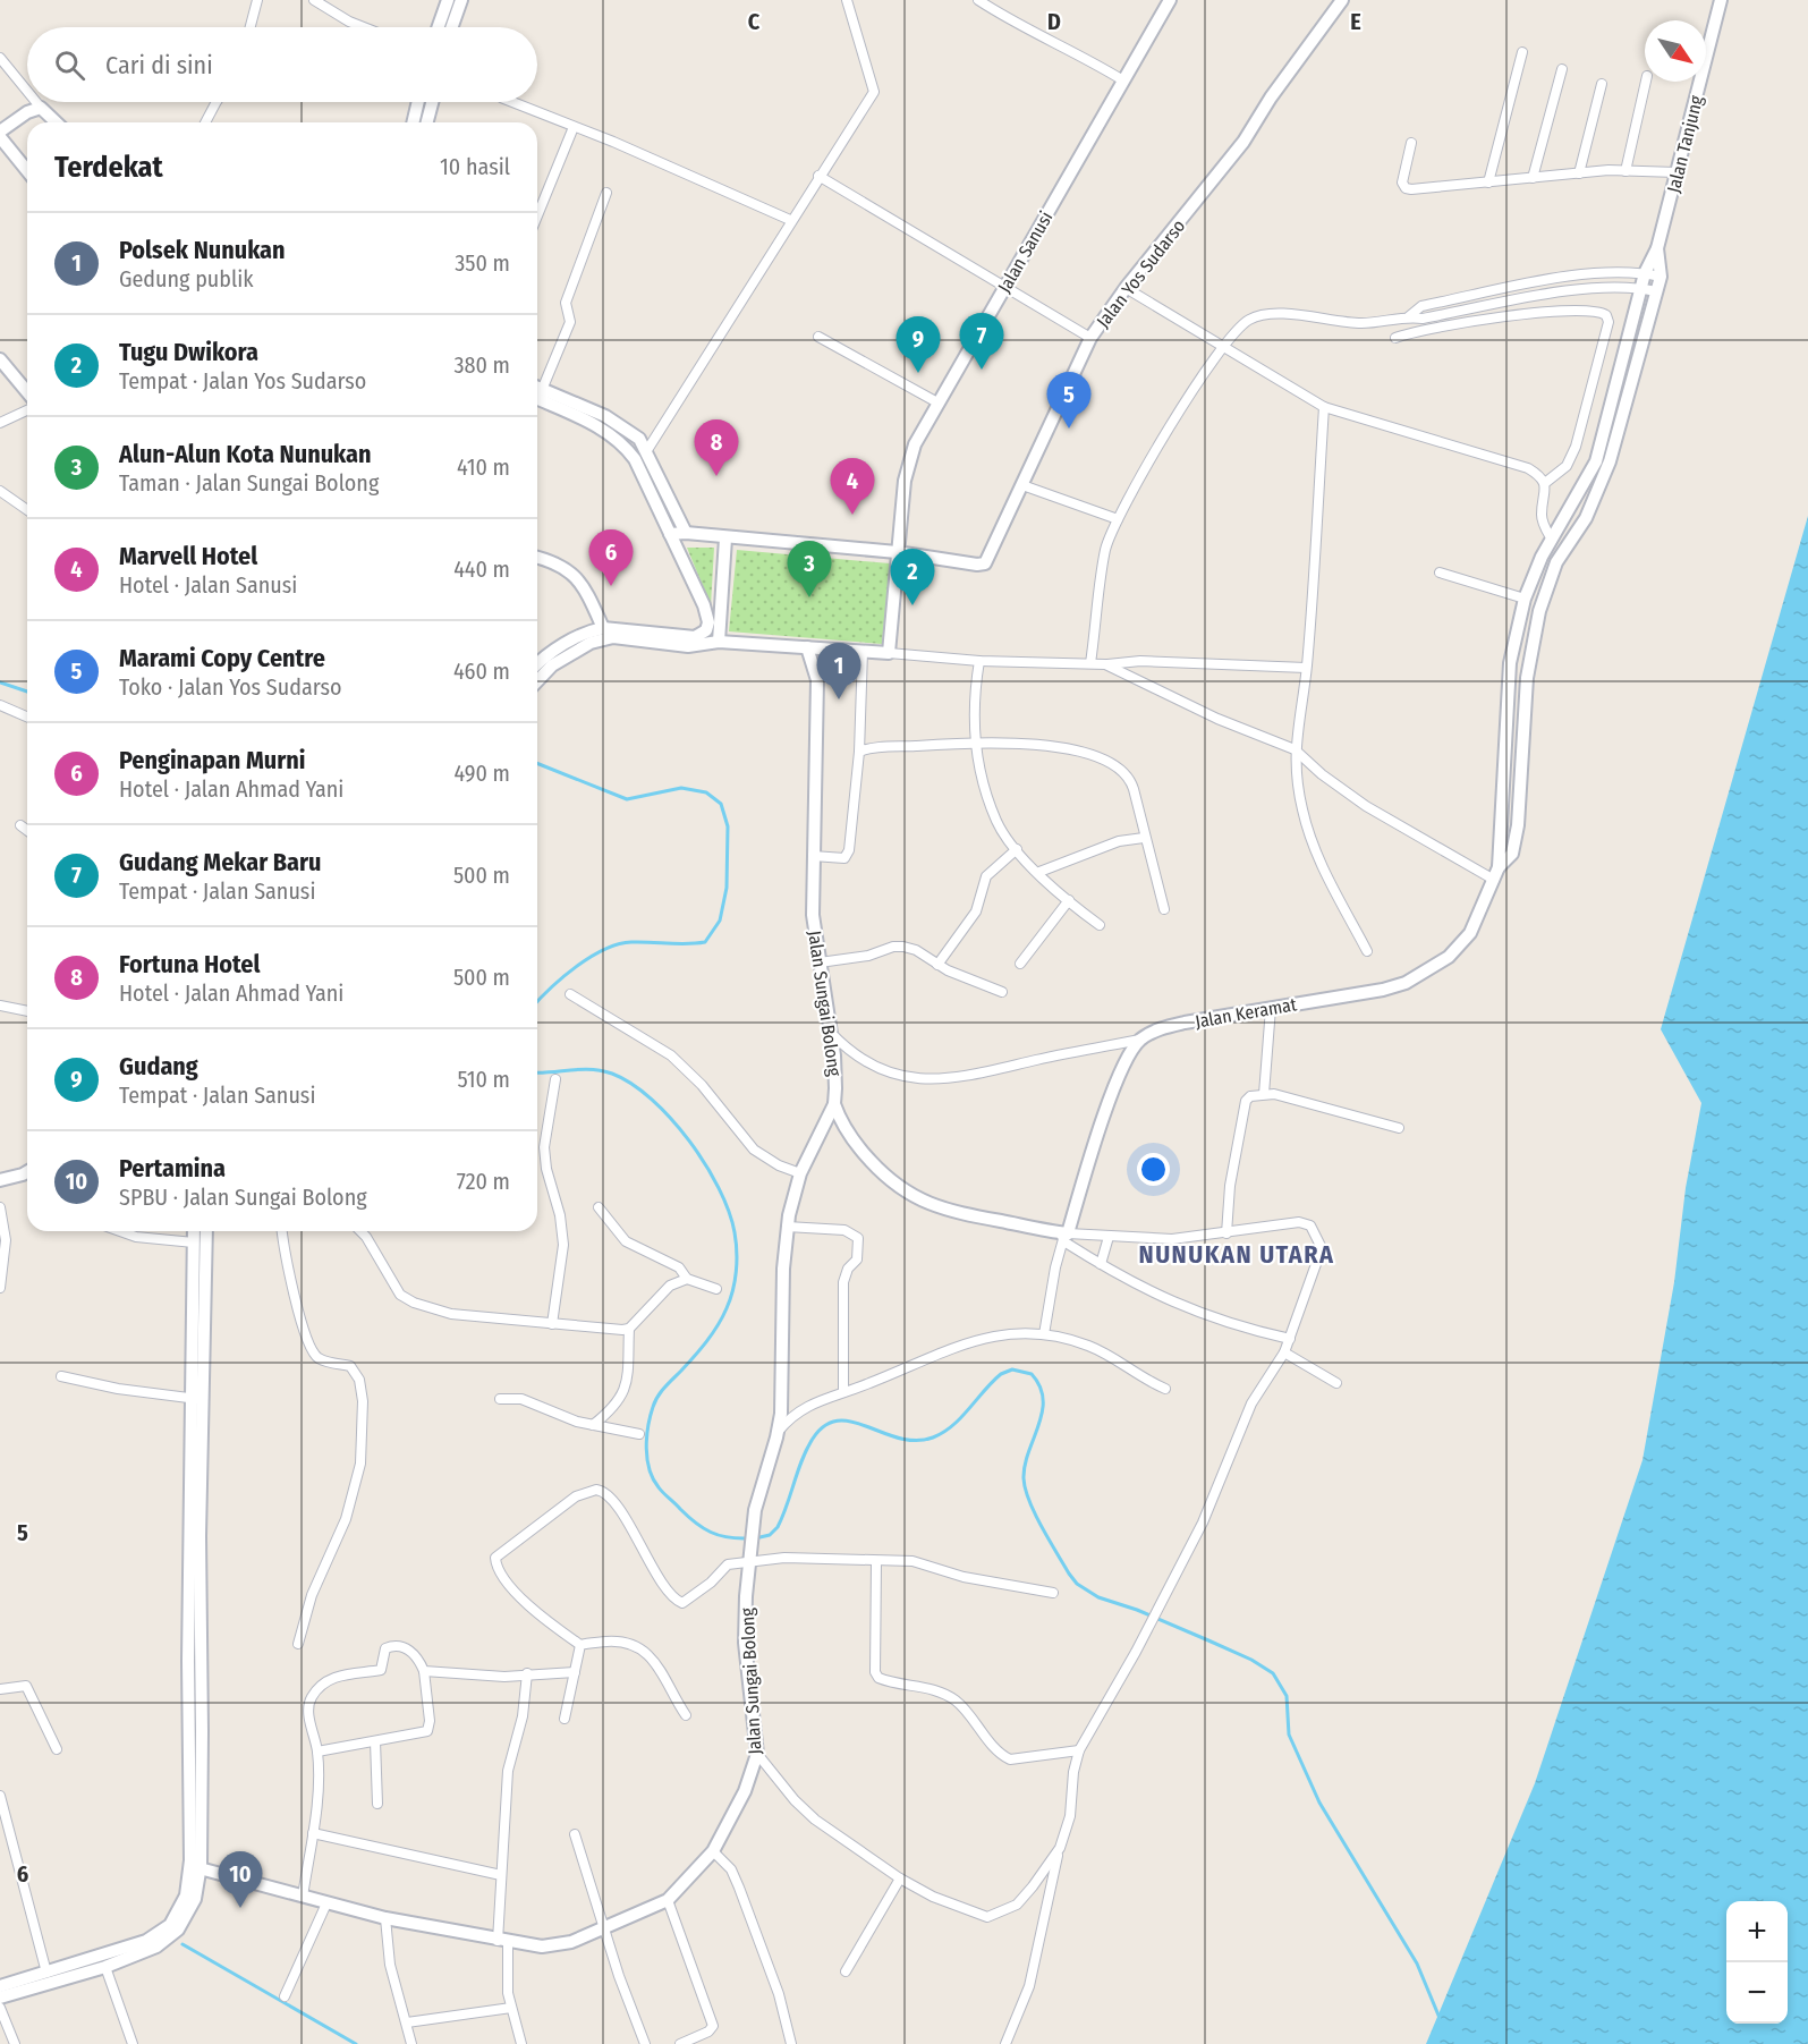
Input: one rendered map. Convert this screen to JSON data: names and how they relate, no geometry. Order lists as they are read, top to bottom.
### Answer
{
  "streets": {
    "street": [
      "Jalan Tanjung",
      "Jalan Sanusi",
      "Jalan Yos Sudarso",
      "Jalan Sungai Bolong",
      "Jalan Keramat"
    ]
  },
  "crossings": [
    ["Jalan Sanusi", "Jalan Yos Sudarso"]
  ],
  "districts": ["NUNUKAN UTARA"],
  "north": "bottom right",
  "page": {
    "search": "Cari di sini",
    "heading": ["Terdekat", "10 hasil"],
    "list": [
      {
        "mark": "1",
        "name": "Polsek Nunukan",
        "note": "Gedung publik",
        "value": "350 m"
      },
      {
        "mark": "2",
        "name": "Tugu Dwikora",
        "note": "Tempat · Jalan Yos Sudarso",
        "value": "380 m"
      },
      {
        "mark": "3",
        "name": "Alun-Alun Kota Nunukan",
        "note": "Taman · Jalan Sungai Bolong",
        "value": "410 m"
      },
      {
        "mark": "4",
        "name": "Marvell Hotel",
        "note": "Hotel · Jalan Sanusi",
        "value": "440 m"
      },
      {
        "mark": "5",
        "name": "Marami Copy Centre",
        "note": "Toko · Jalan Yos Sudarso",
        "value": "460 m"
      },
      {
        "mark": "6",
        "name": "Penginapan Murni",
        "note": "Hotel · Jalan Ahmad Yani",
        "value": "490 m"
      },
      {
        "mark": "7",
        "name": "Gudang Mekar Baru",
        "note": "Tempat · Jalan Sanusi",
        "value": "500 m"
      },
      {
        "mark": "8",
        "name": "Fortuna Hotel",
        "note": "Hotel · Jalan Ahmad Yani",
        "value": "500 m"
      },
      {
        "mark": "9",
        "name": "Gudang",
        "note": "Tempat · Jalan Sanusi",
        "value": "510 m"
      },
      {
        "mark": "10",
        "name": "Pertamina",
        "note": "SPBU · Jalan Sungai Bolong",
        "value": "720 m"
      }
    ],
    "pins": [
      "7",
      "9",
      "5",
      "8",
      "4",
      "6",
      "3",
      "2",
      "1",
      "10"
    ],
    "map_buttons": ["+", "−"]
  },
  "grid": {
    "columns": ["C", "D", "E"],
    "rows": ["5", "6"]
  }
}
